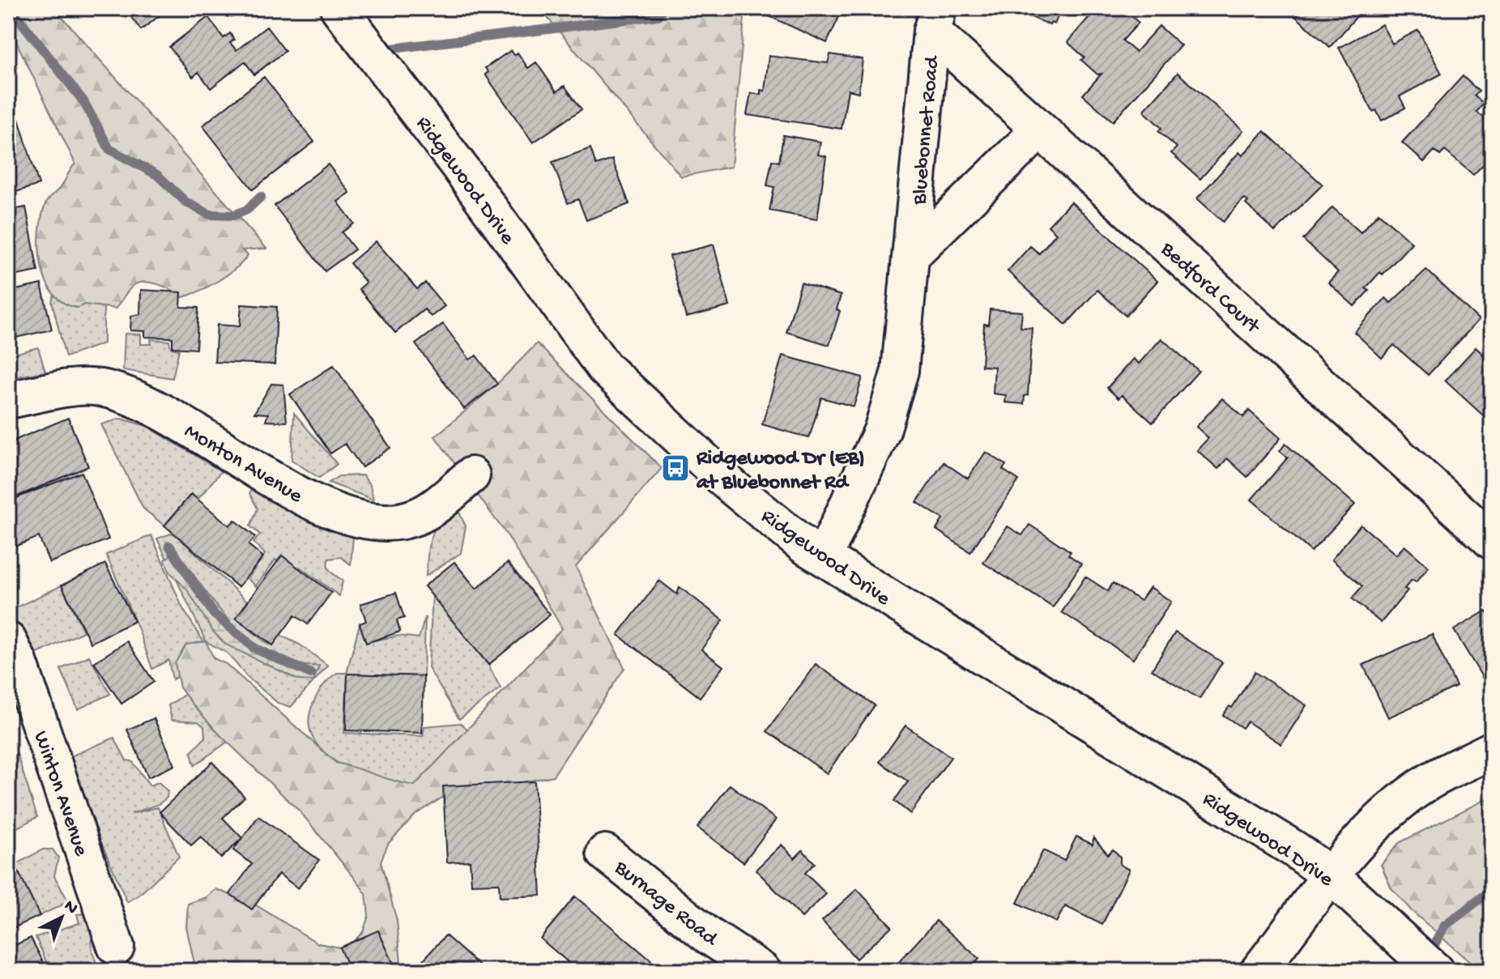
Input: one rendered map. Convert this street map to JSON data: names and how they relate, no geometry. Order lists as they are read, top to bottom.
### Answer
{
  "streets": {
    "street": [
      "Bluebonnet Road",
      "Ridgewood Drive",
      "Bedford Court",
      "Monton Avenue",
      "Winton Avenue",
      "Burnage Road"
    ]
  },
  "crossings": [
    ["Bluebonnet Road", "Ridgewood Drive"],
    ["Bluebonnet Road", "Bedford Court"]
  ],
  "places": {
    "bus stop": ["Ridgewood Dr (EB) at Bluebonnet Rd"]
  },
  "north": "top right"
}
